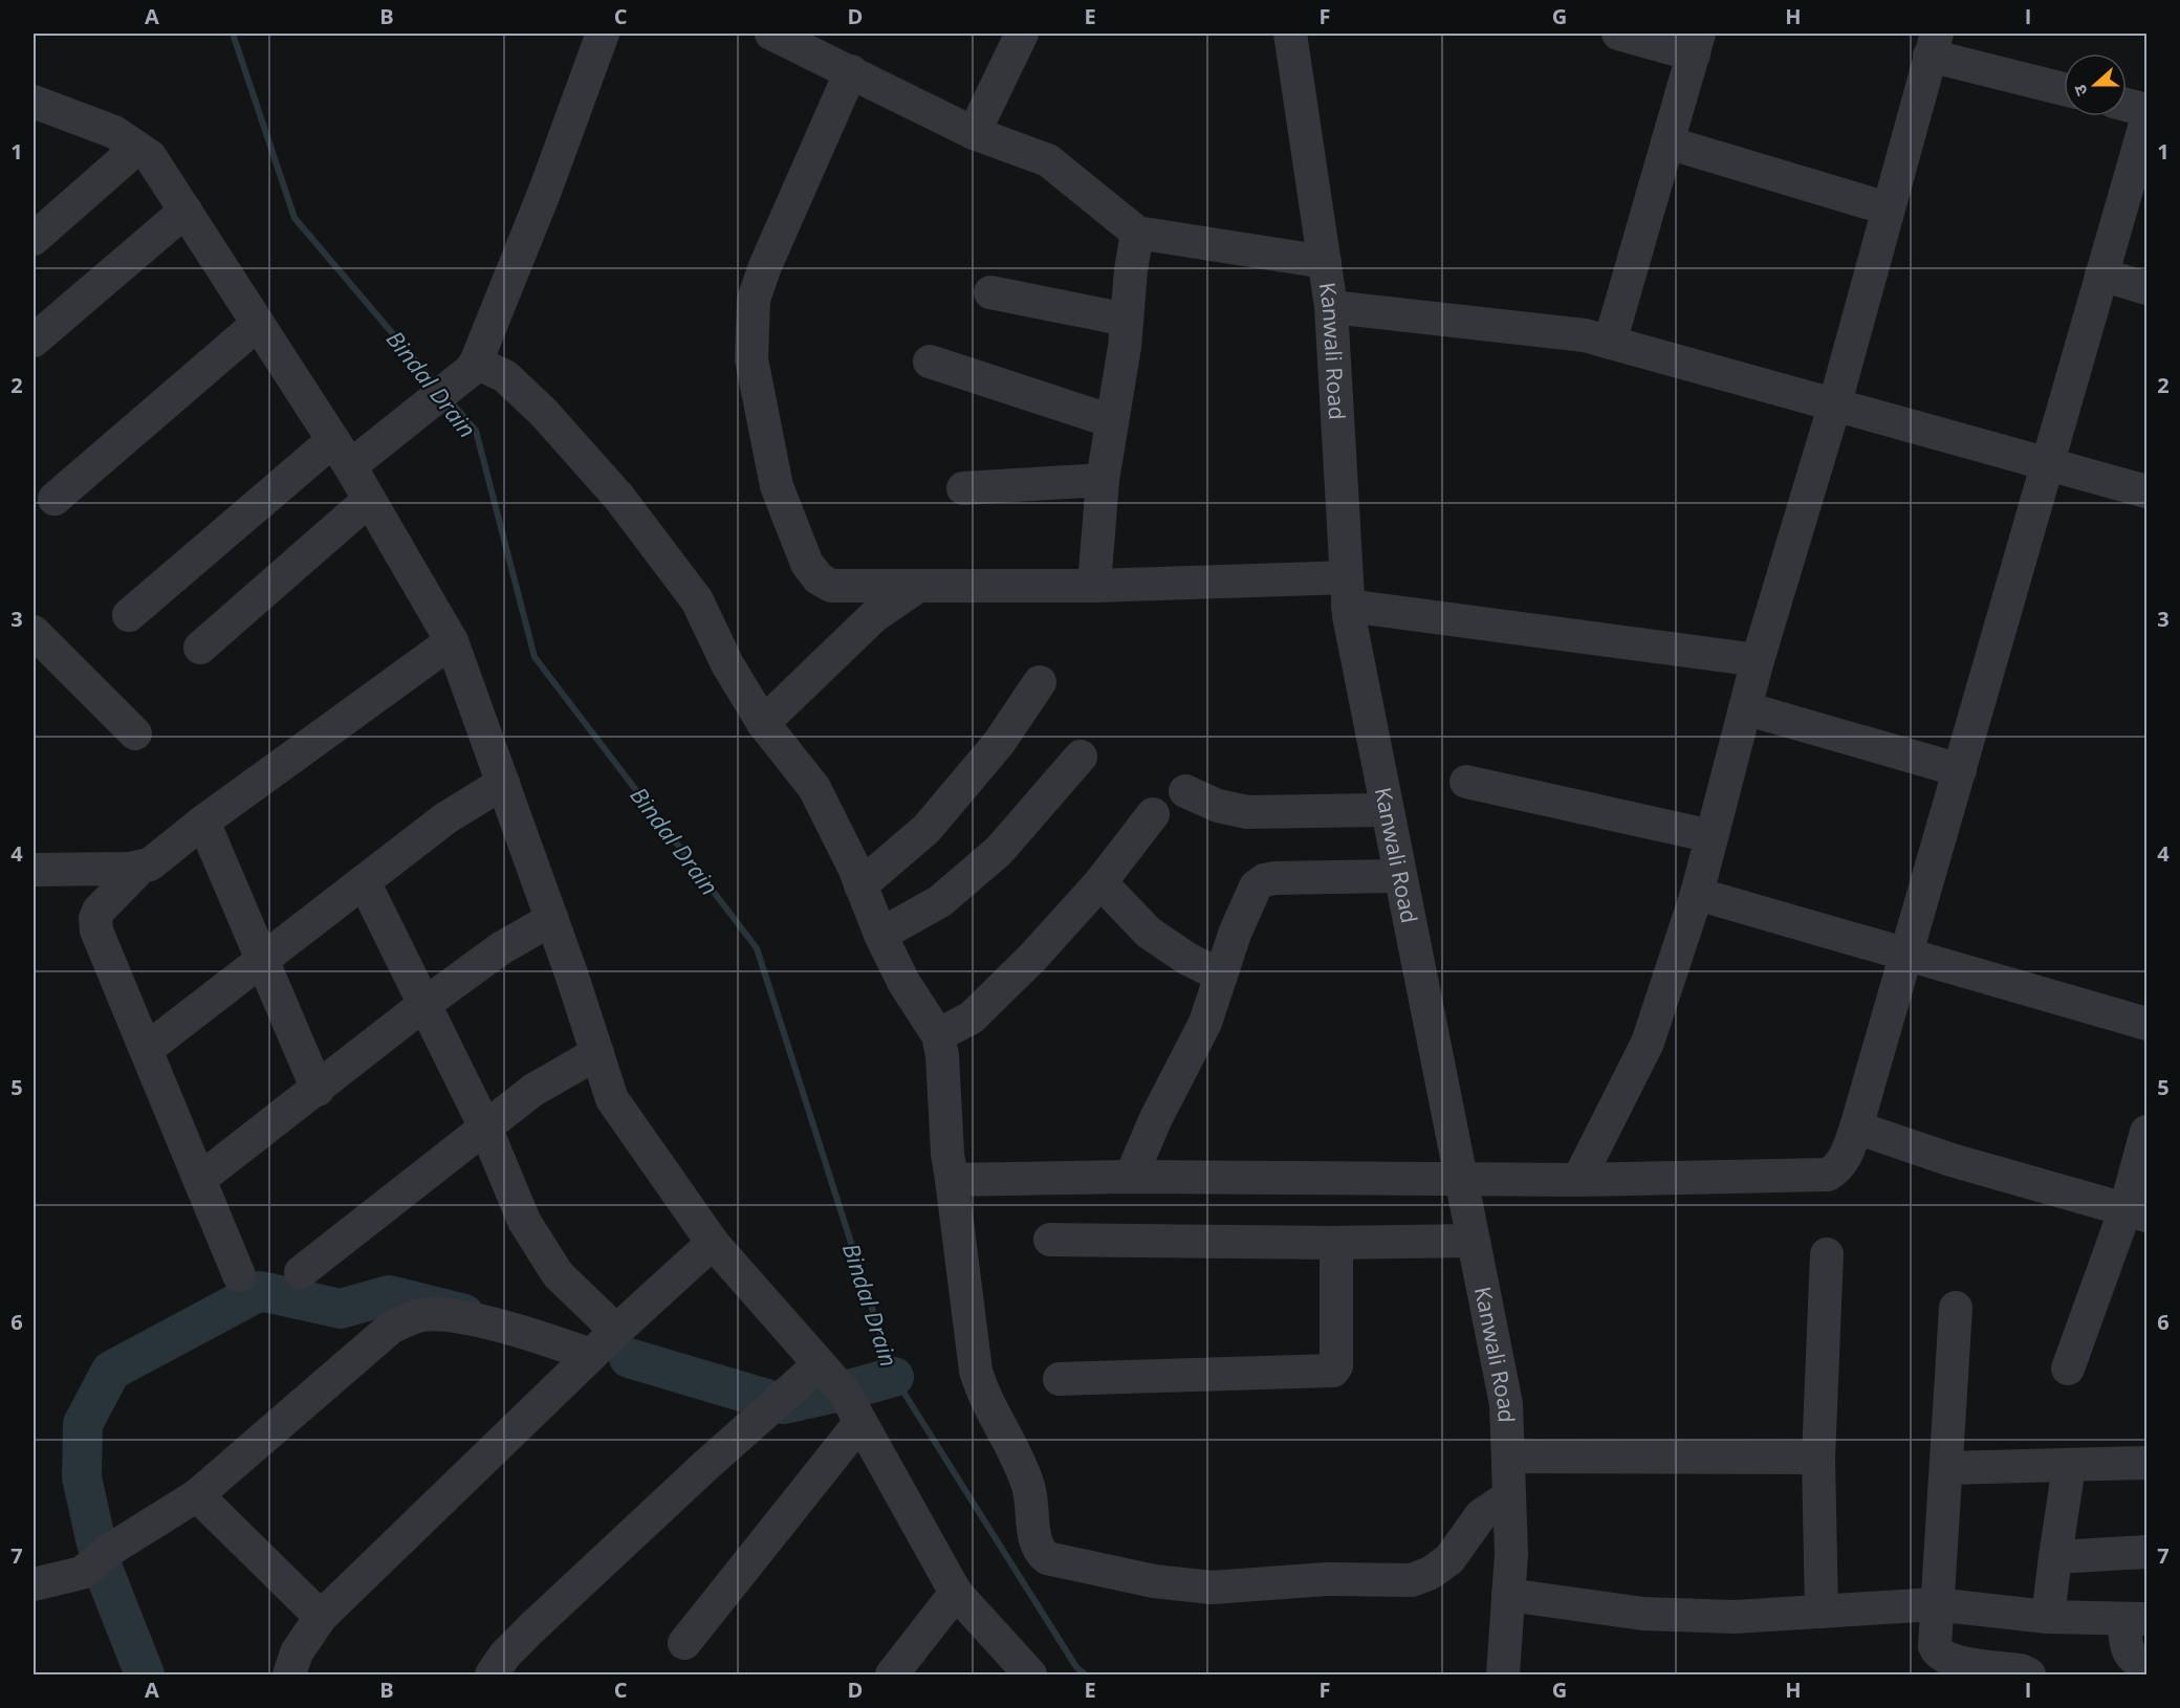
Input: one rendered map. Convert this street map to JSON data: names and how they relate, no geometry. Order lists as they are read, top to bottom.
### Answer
{
  "streets": {
    "street": ["Kanwali Road"]
  },
  "water": ["Bindal Drain"],
  "north": "left",
  "grid": {
    "columns": [
      "A",
      "B",
      "C",
      "D",
      "E",
      "F",
      "G",
      "H",
      "I"
    ],
    "rows": [
      "1",
      "2",
      "3",
      "4",
      "5",
      "6",
      "7"
    ]
  }
}
